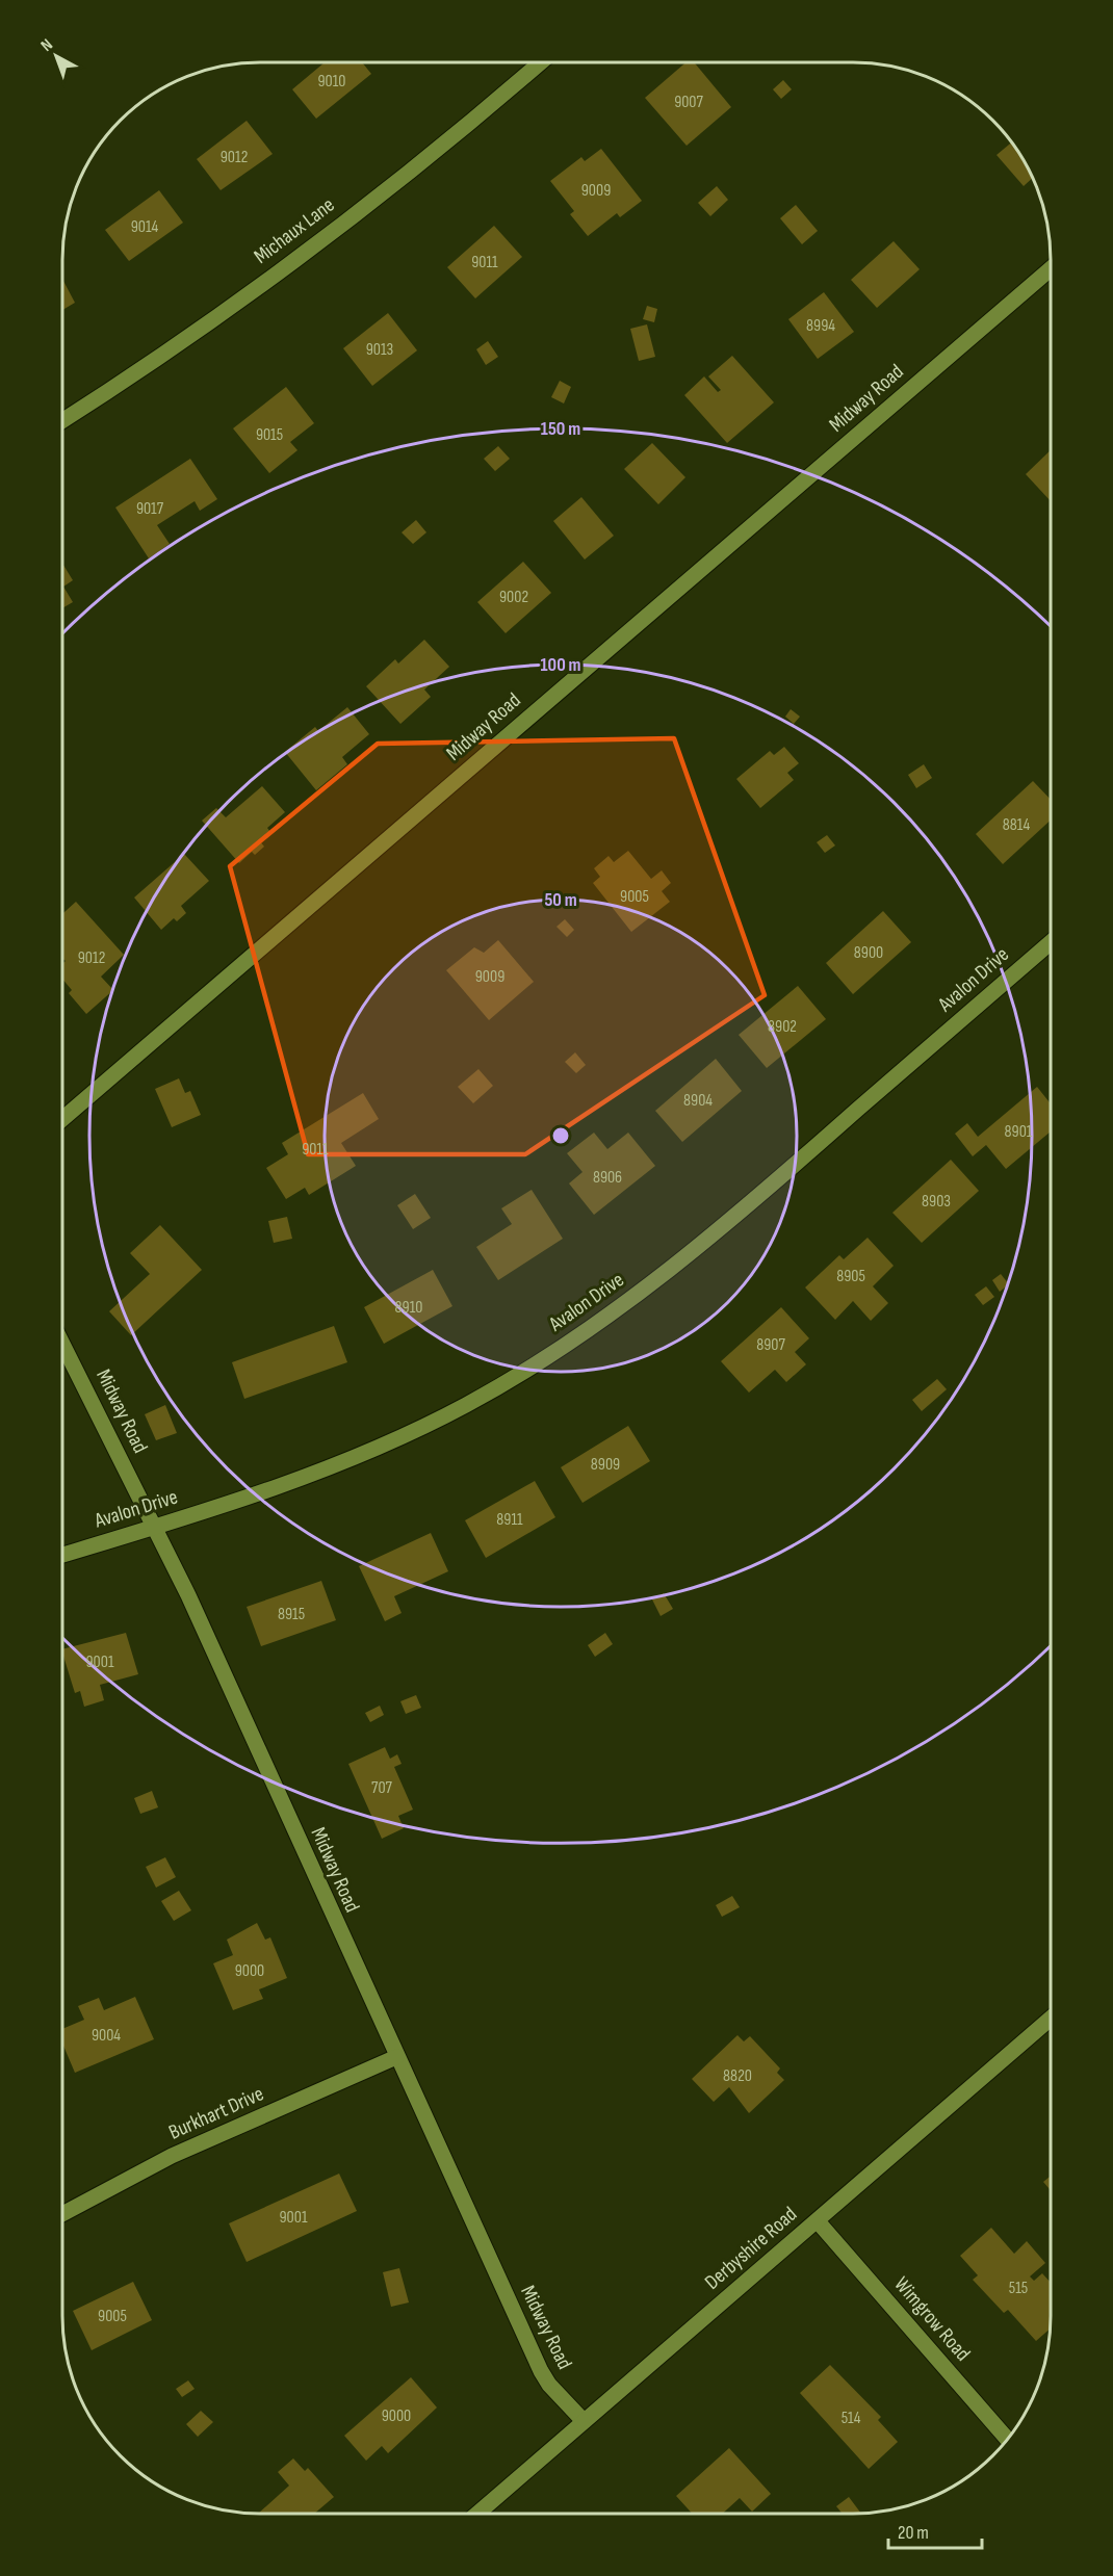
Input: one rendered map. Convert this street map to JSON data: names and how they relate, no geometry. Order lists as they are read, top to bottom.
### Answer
{
  "streets": {
    "street": [
      "Michaux Lane",
      "Midway Road",
      "Avalon Drive",
      "Burkhart Drive",
      "Derbyshire Road",
      "Wimgrow Road"
    ]
  },
  "crossings": [
    ["Midway Road", "Avalon Drive"],
    ["Midway Road", "Burkhart Drive"],
    ["Midway Road", "Derbyshire Road"],
    ["Derbyshire Road", "Wimgrow Road"]
  ],
  "house_numbers": [
    "9010",
    "9007",
    "9012",
    "9009",
    "9014",
    "9011",
    "8994",
    "9013",
    "9015",
    "9017",
    "9002",
    "8814",
    "9005",
    "8900",
    "9012",
    "9009",
    "8902",
    "8904",
    "8901",
    "9011",
    "8906",
    "8903",
    "8905",
    "8910",
    "8907",
    "8909",
    "8911",
    "8915",
    "9001",
    "707",
    "9000",
    "9004",
    "8820",
    "9001",
    "515",
    "9005",
    "9000",
    "514"
  ],
  "scale_bar": "20 m",
  "north": "top left",
  "rings": ["150 m", "100 m", "50 m"]
}
